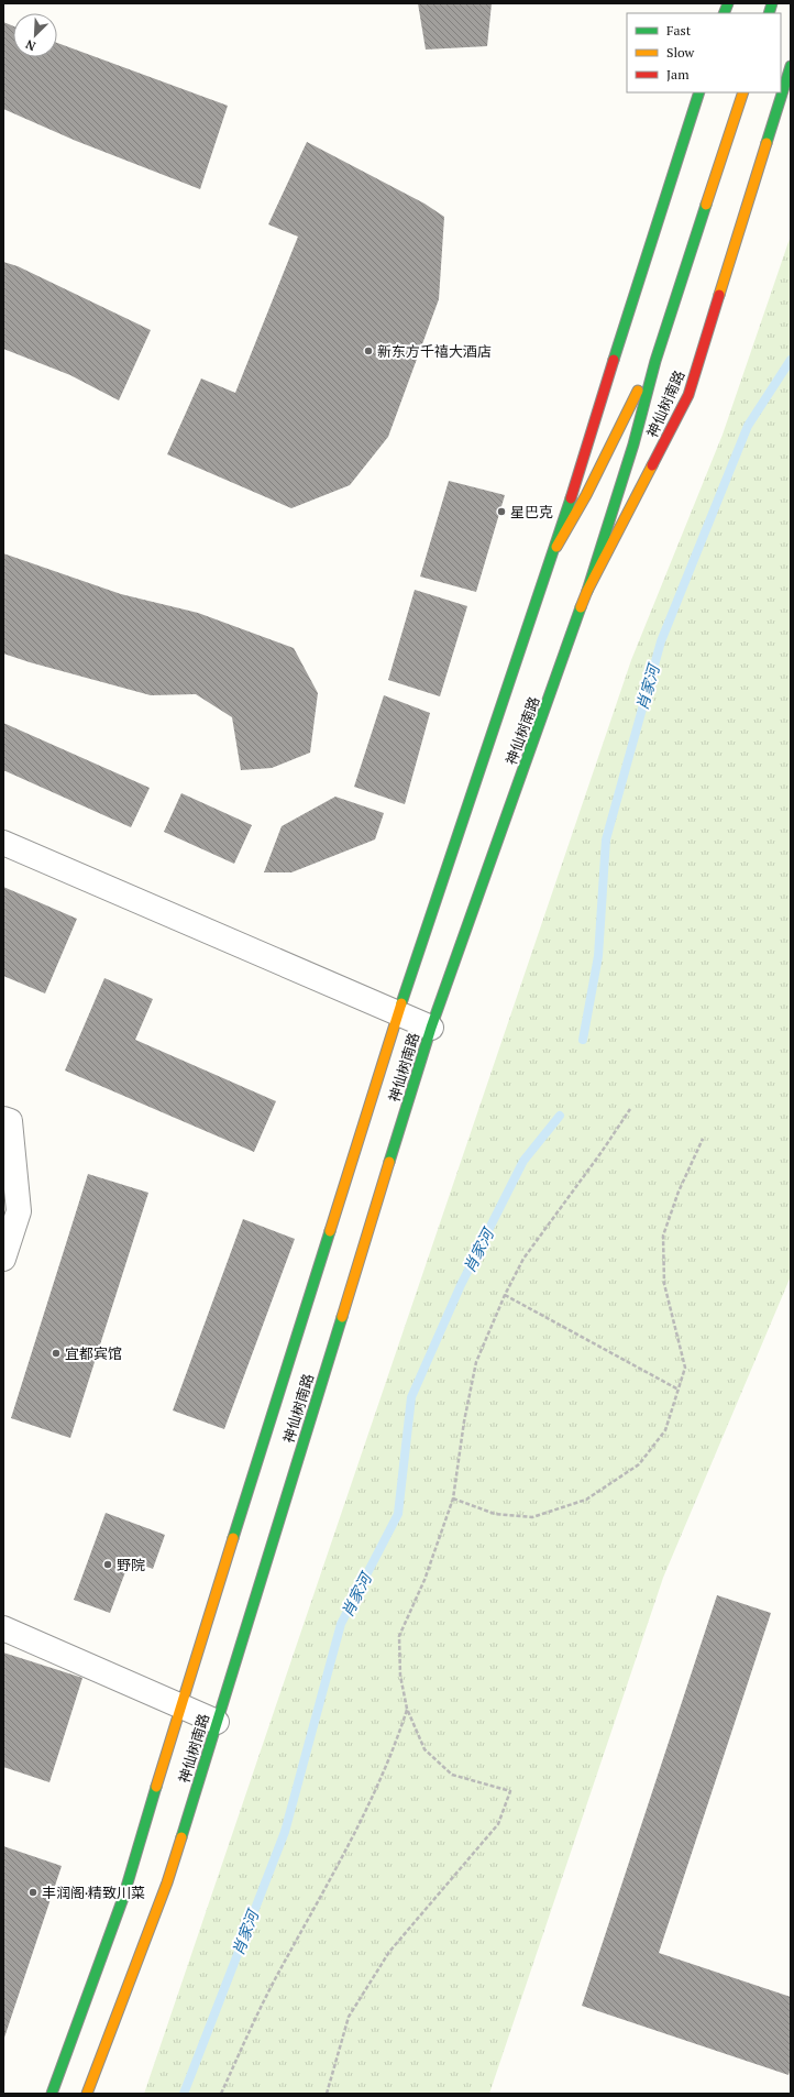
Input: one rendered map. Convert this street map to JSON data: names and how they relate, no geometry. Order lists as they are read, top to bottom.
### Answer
{
  "streets": {
    "main road": ["神仙树南路"]
  },
  "water": ["肖家河"],
  "places": [
    "新东方千禧大酒店",
    "星巴克",
    "宜都宾馆",
    "野院",
    "丰润阁·精致川菜"
  ],
  "legend": ["Fast", "Slow", "Jam"],
  "north": "bottom left"
}
